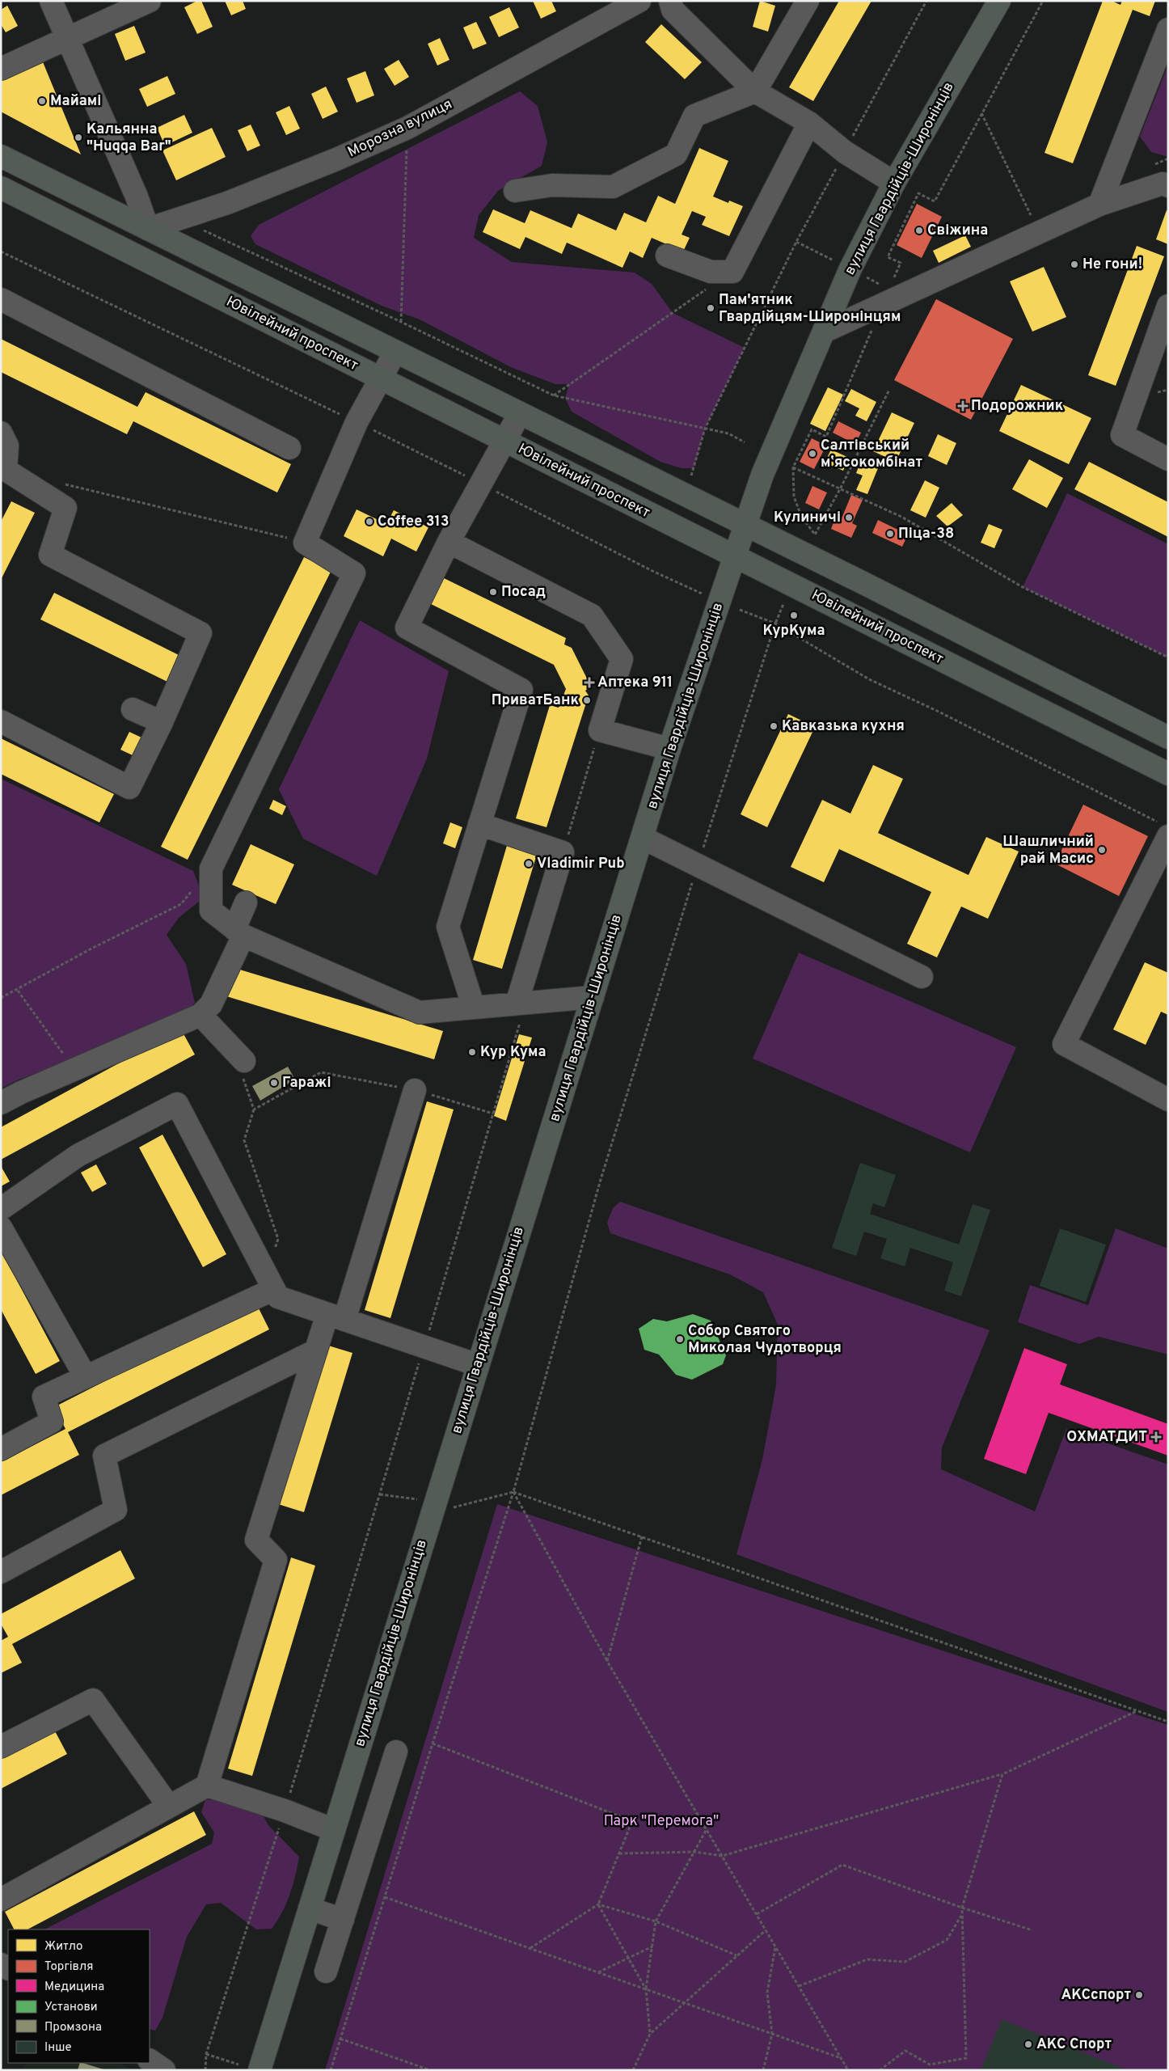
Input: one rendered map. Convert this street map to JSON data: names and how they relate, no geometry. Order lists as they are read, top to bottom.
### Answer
{
  "streets": {
    "main road": ["вулиця Гвардійців-Широнінців", "Ювілейний проспект"],
    "street": ["Морозна вулиця"]
  },
  "crossings": [
    ["Морозна вулиця", "Ювілейний проспект"],
    ["вулиця Гвардійців-Широнінців", "Ювілейний проспект"]
  ],
  "parks": ["Парк \"Перемога\""],
  "places": {
    "other": [
      "Майамі",
      "Кальянна \"Huqqa Bar\"",
      "Свіжина",
      "Не гони!",
      "Пам'ятник Гвардійцям-Широнінцям",
      "Салтівський мʼясокомбінат",
      "Кулиничі",
      "Coffee 313",
      "Піца-38",
      "Посад",
      "КурКума",
      "ПриватБанк",
      "Кавказька кухня",
      "Шашличний рай Масис",
      "Vladimir Pub",
      "Кур Кума",
      "Гаражі",
      "Собор Святого Миколая Чудотворця",
      "АКСспорт",
      "АКС Спорт"
    ],
    "health": ["Подорожник", "Аптека 911", "ОХМАТДИТ"]
  },
  "legend": [
    "Житло",
    "Торгівля",
    "Медицина",
    "Установи",
    "Промзона",
    "Інше"
  ]
}
